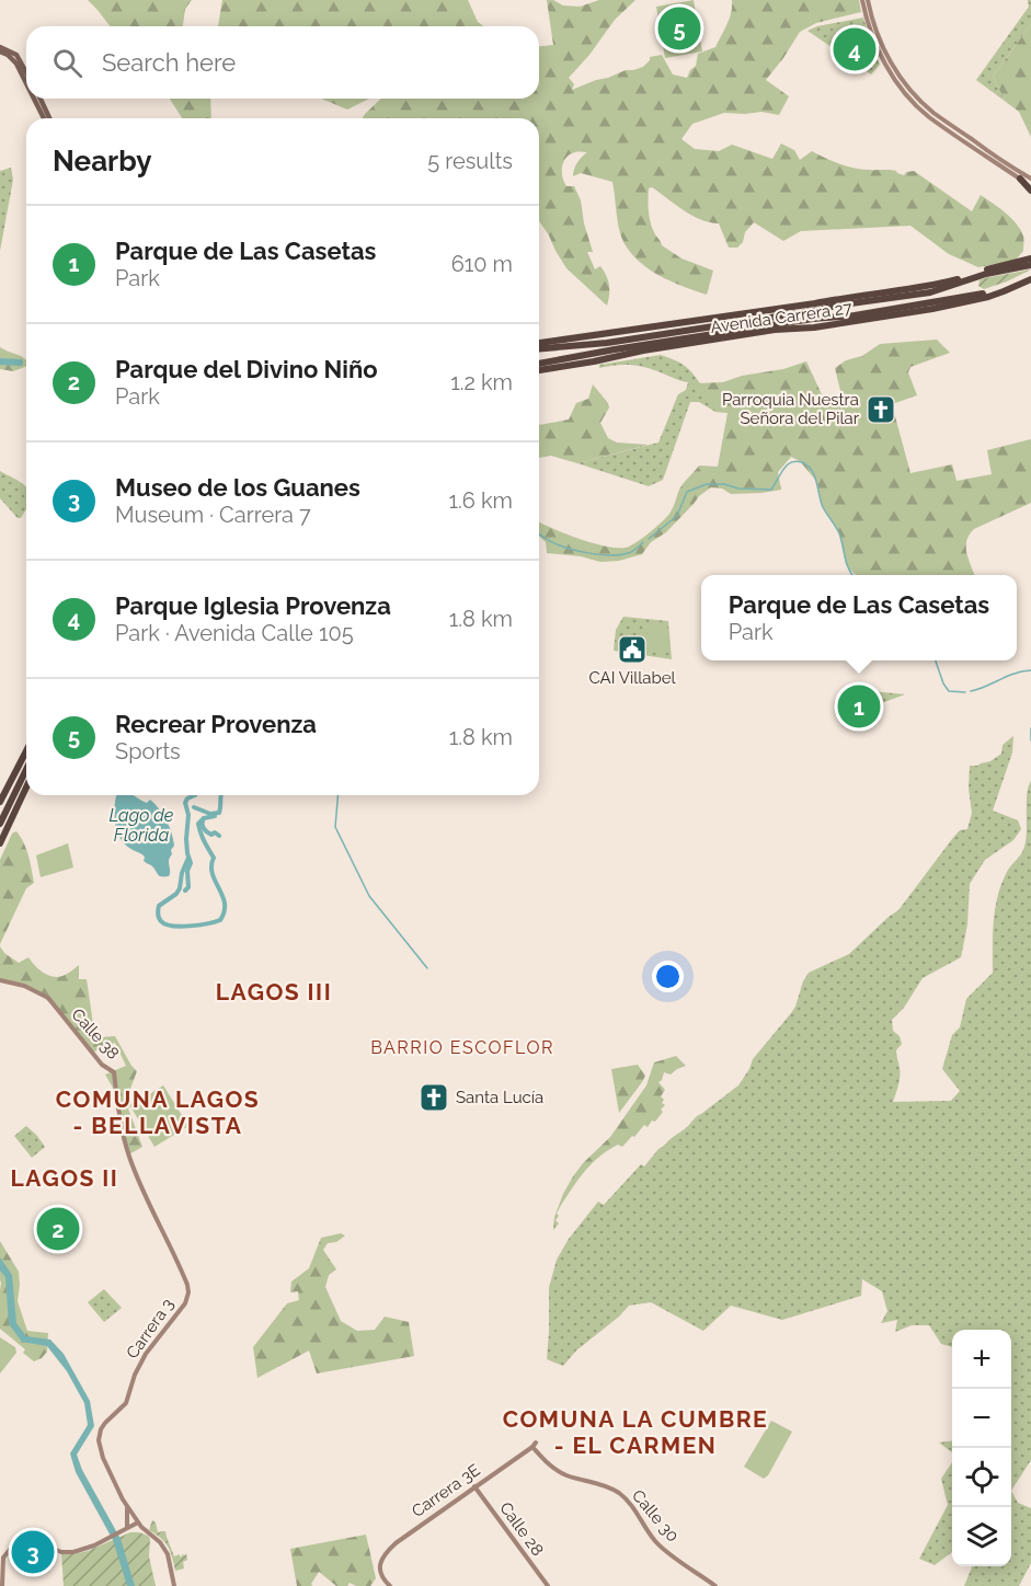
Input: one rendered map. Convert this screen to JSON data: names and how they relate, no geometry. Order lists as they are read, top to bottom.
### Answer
{
  "streets": {
    "highway": ["Avenida Carrera 27"],
    "main road": [
      "Calle 38",
      "Carrera 3",
      "Carrera 3E",
      "Calle 30",
      "Calle 28"
    ]
  },
  "crossings": [
    ["Calle 38", "Carrera 3"],
    ["Carrera 3E", "Calle 30"],
    ["Carrera 3E", "Calle 28"]
  ],
  "districts": [
    "LAGOS III",
    "BARRIO ESCOFLOR",
    "COMUNA LAGOS - BELLAVISTA",
    "LAGOS II",
    "COMUNA LA CUMBRE - EL CARMEN"
  ],
  "water": ["Lago de Florida"],
  "places": {
    "church": ["Parroquia Nuestra Señora del Pilar", "Santa Lucía"],
    "public building": ["CAI Villabel"]
  },
  "page": {
    "pins": [
      "5",
      "4",
      "1",
      "2",
      "3"
    ],
    "search": "Search here",
    "heading": ["Nearby", "5 results"],
    "list": [
      {
        "mark": "1",
        "name": "Parque de Las Casetas",
        "note": "Park",
        "value": "610 m"
      },
      {
        "mark": "2",
        "name": "Parque del Divino Niño",
        "note": "Park",
        "value": "1.2 km"
      },
      {
        "mark": "3",
        "name": "Museo de los Guanes",
        "note": "Museum · Carrera 7",
        "value": "1.6 km"
      },
      {
        "mark": "4",
        "name": "Parque Iglesia Provenza",
        "note": "Park · Avenida Calle 105",
        "value": "1.8 km"
      },
      {
        "mark": "5",
        "name": "Recrear Provenza",
        "note": "Sports",
        "value": "1.8 km"
      }
    ],
    "popup": ["Parque de Las Casetas", "Park"],
    "map_buttons": ["+", "−"]
  }
}
